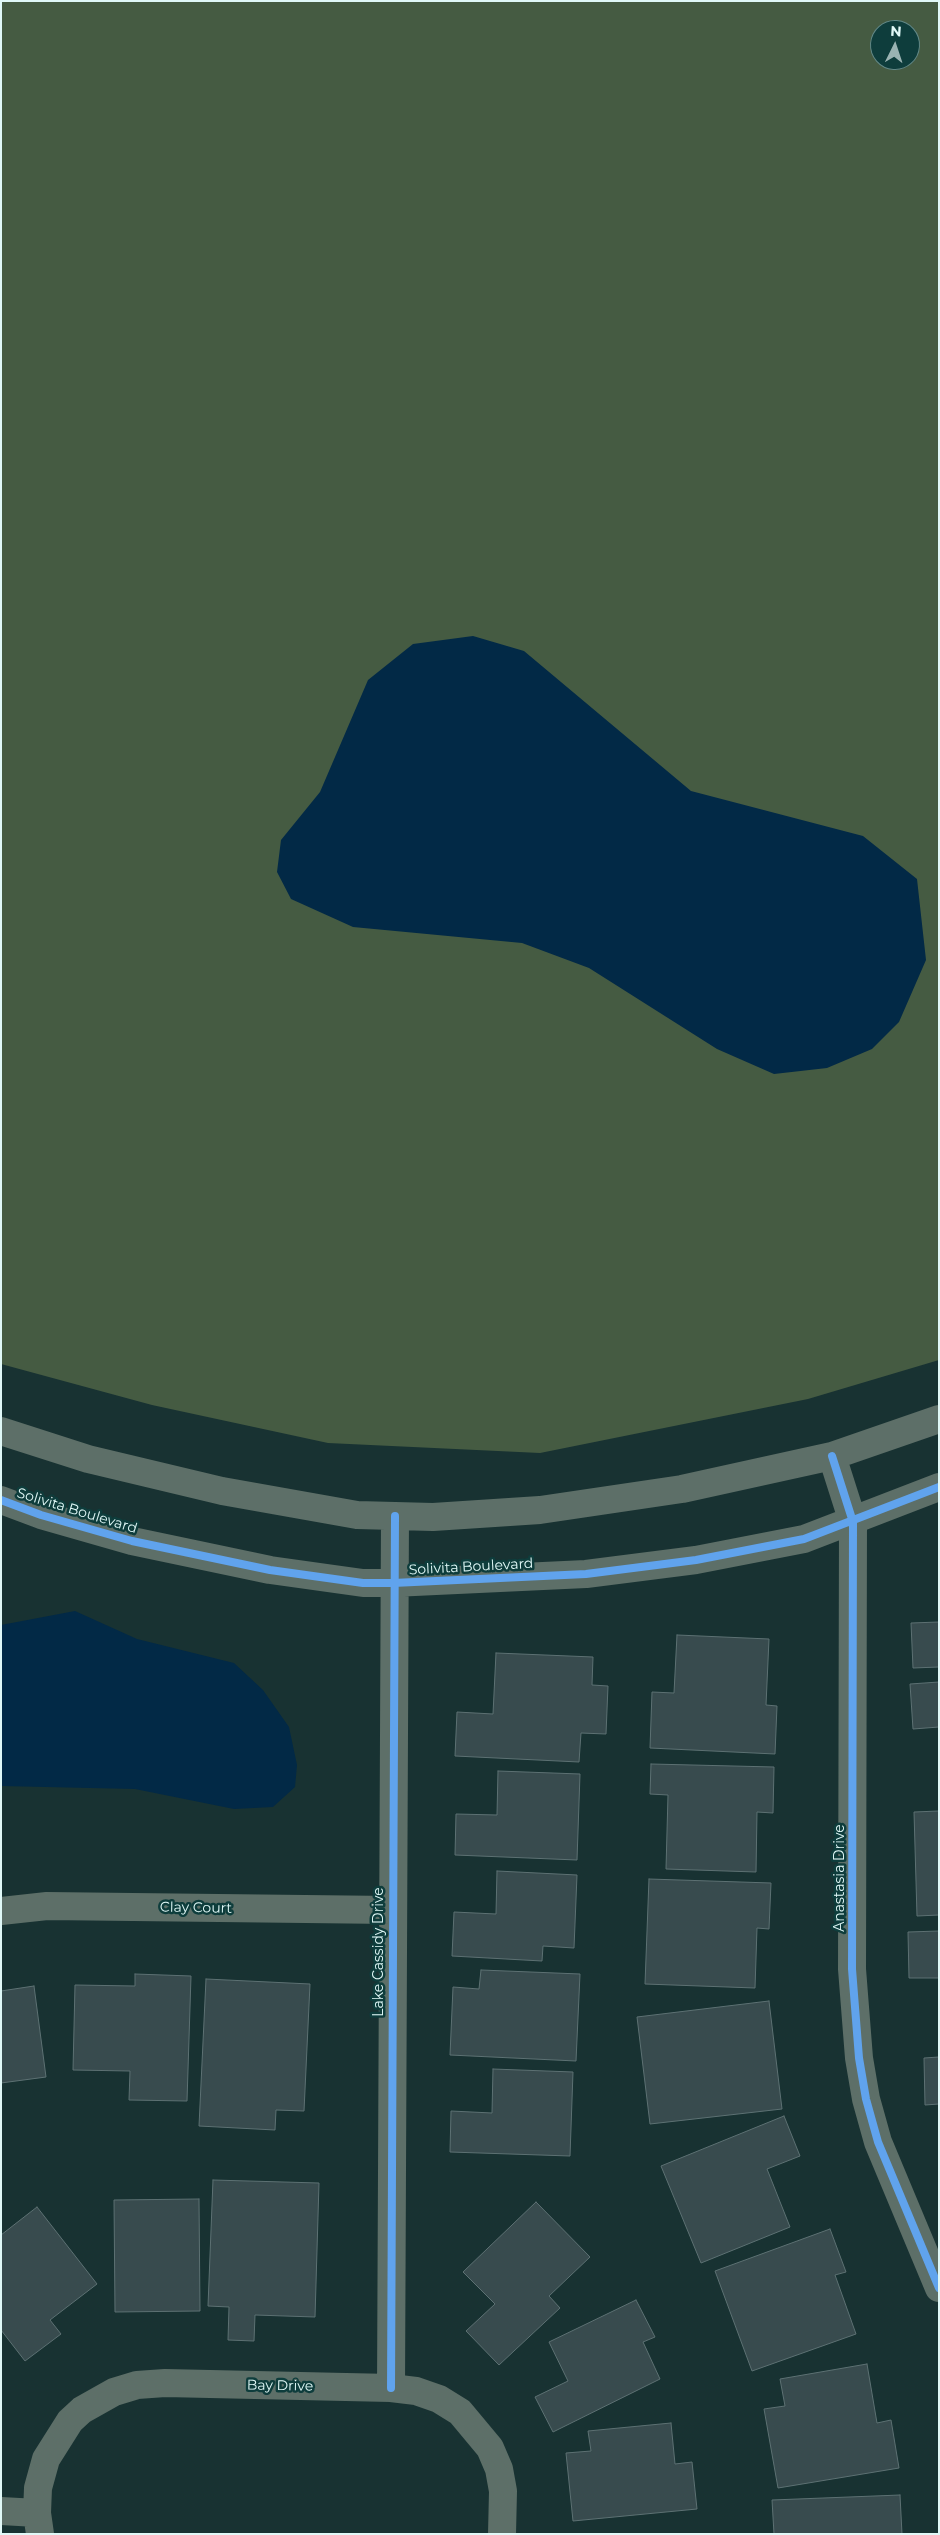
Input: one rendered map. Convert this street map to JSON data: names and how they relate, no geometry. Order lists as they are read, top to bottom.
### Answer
{
  "streets": {
    "street": [
      "Solivita Boulevard",
      "Anastasia Drive",
      "Clay Court",
      "Lake Cassidy Drive",
      "Bay Drive"
    ]
  },
  "crossings": [
    ["Solivita Boulevard", "Anastasia Drive"],
    ["Solivita Boulevard", "Lake Cassidy Drive"],
    ["Clay Court", "Lake Cassidy Drive"],
    ["Lake Cassidy Drive", "Bay Drive"]
  ],
  "north": "top"
}
